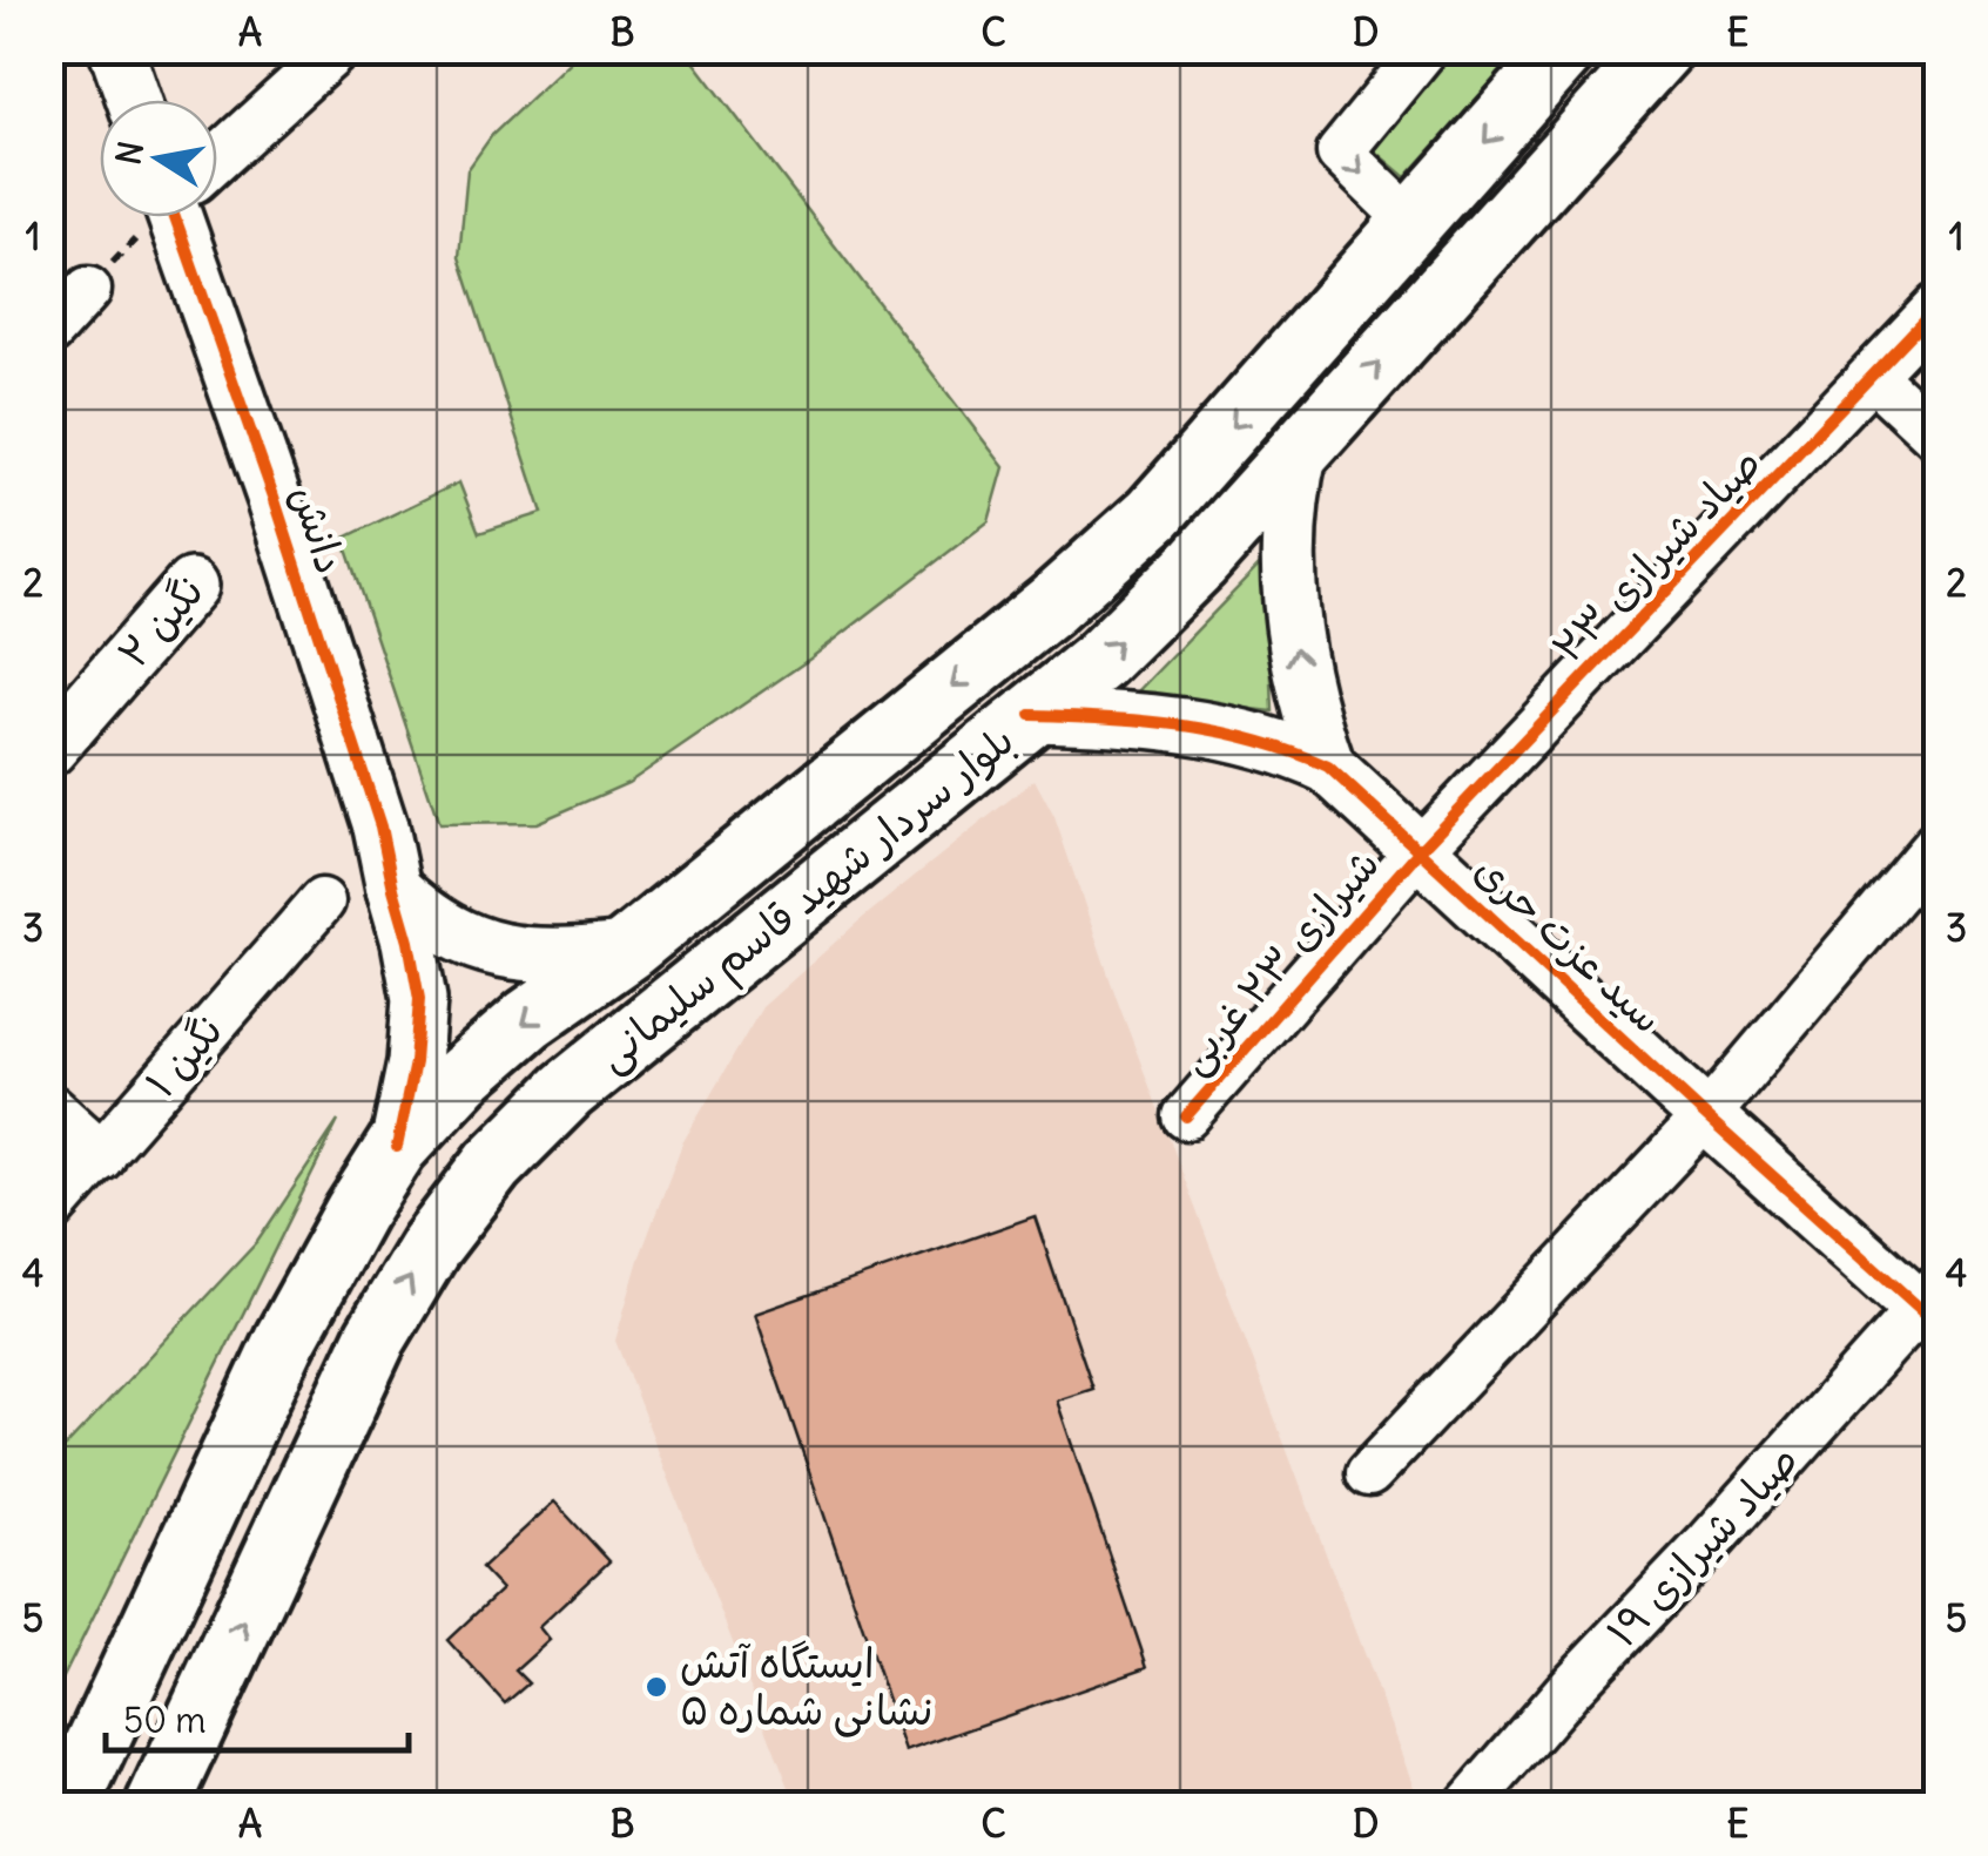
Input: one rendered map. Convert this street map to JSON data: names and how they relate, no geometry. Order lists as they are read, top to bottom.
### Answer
{
  "streets": {
    "main road": ["بلوار سردار شهید قاسم سلیمانی"],
    "street": [
      "دانش",
      "صیاد شیرازی ۲۳",
      "نگین ۲",
      "سید عزت حری",
      "شیرازی ۲۳ غربی",
      "نگین ۱",
      "صیاد شیرازی ۱۹"
    ]
  },
  "crossings": [
    ["دانش", "بلوار سردار شهید قاسم سلیمانی"],
    ["صیاد شیرازی ۲۳", "سید عزت حری"],
    ["صیاد شیرازی ۲۳", "شیرازی ۲۳ غربی"],
    ["بلوار سردار شهید قاسم سلیمانی", "سید عزت حری"],
    ["سید عزت حری", "شیرازی ۲۳ غربی"],
    ["سید عزت حری", "صیاد شیرازی ۱۹"]
  ],
  "places": ["ایستگاه آتش نشانی شماره ۵"],
  "scale_bar": "50 m",
  "north": "left",
  "grid": {
    "columns": [
      "A",
      "B",
      "C",
      "D",
      "E"
    ],
    "rows": [
      "1",
      "2",
      "3",
      "4",
      "5"
    ]
  }
}
